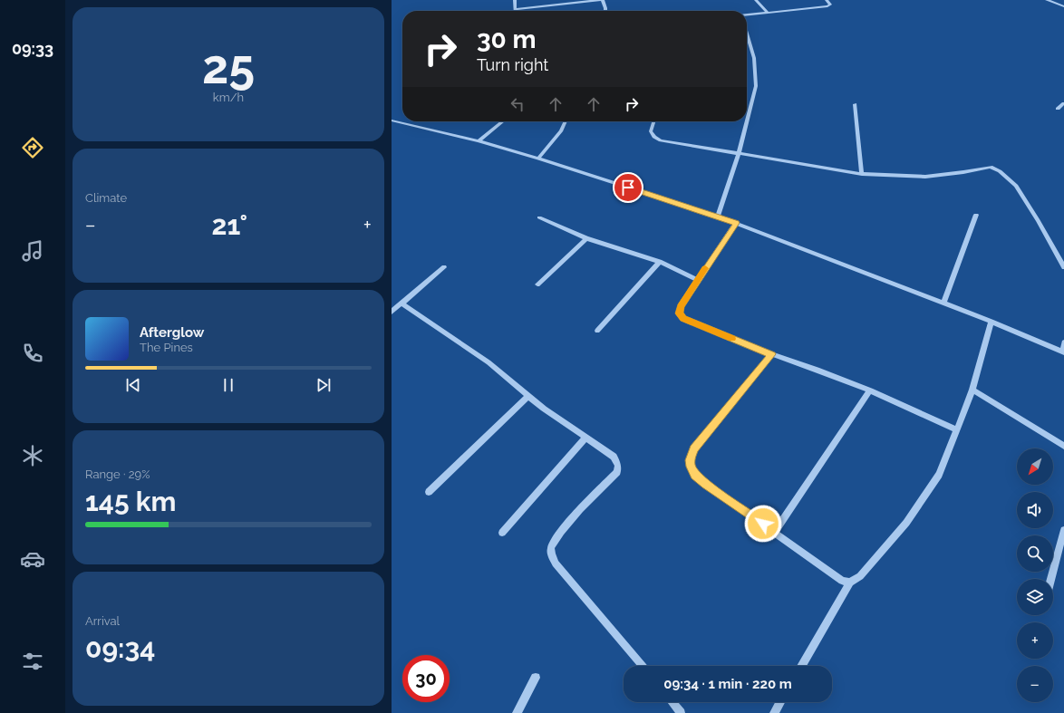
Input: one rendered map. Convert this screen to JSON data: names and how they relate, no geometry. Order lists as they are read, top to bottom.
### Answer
{
  "north": "bottom left",
  "page": {
    "tabs": "09:33",
    "tile": [
      ["25", "km/h"],
      "Climate",
      ["Range · 29%", "145 km"],
      ["Arrival", "09:34"]
    ],
    "turn": ["30 m", "Turn right"],
    "heat": ["−", "21°", "+"],
    "song": ["Afterglow", "The Pines"],
    "map_buttons": ["+", "−"],
    "limit": "30",
    "trip": "09:34 · 1 min · 220 m"
  }
}
